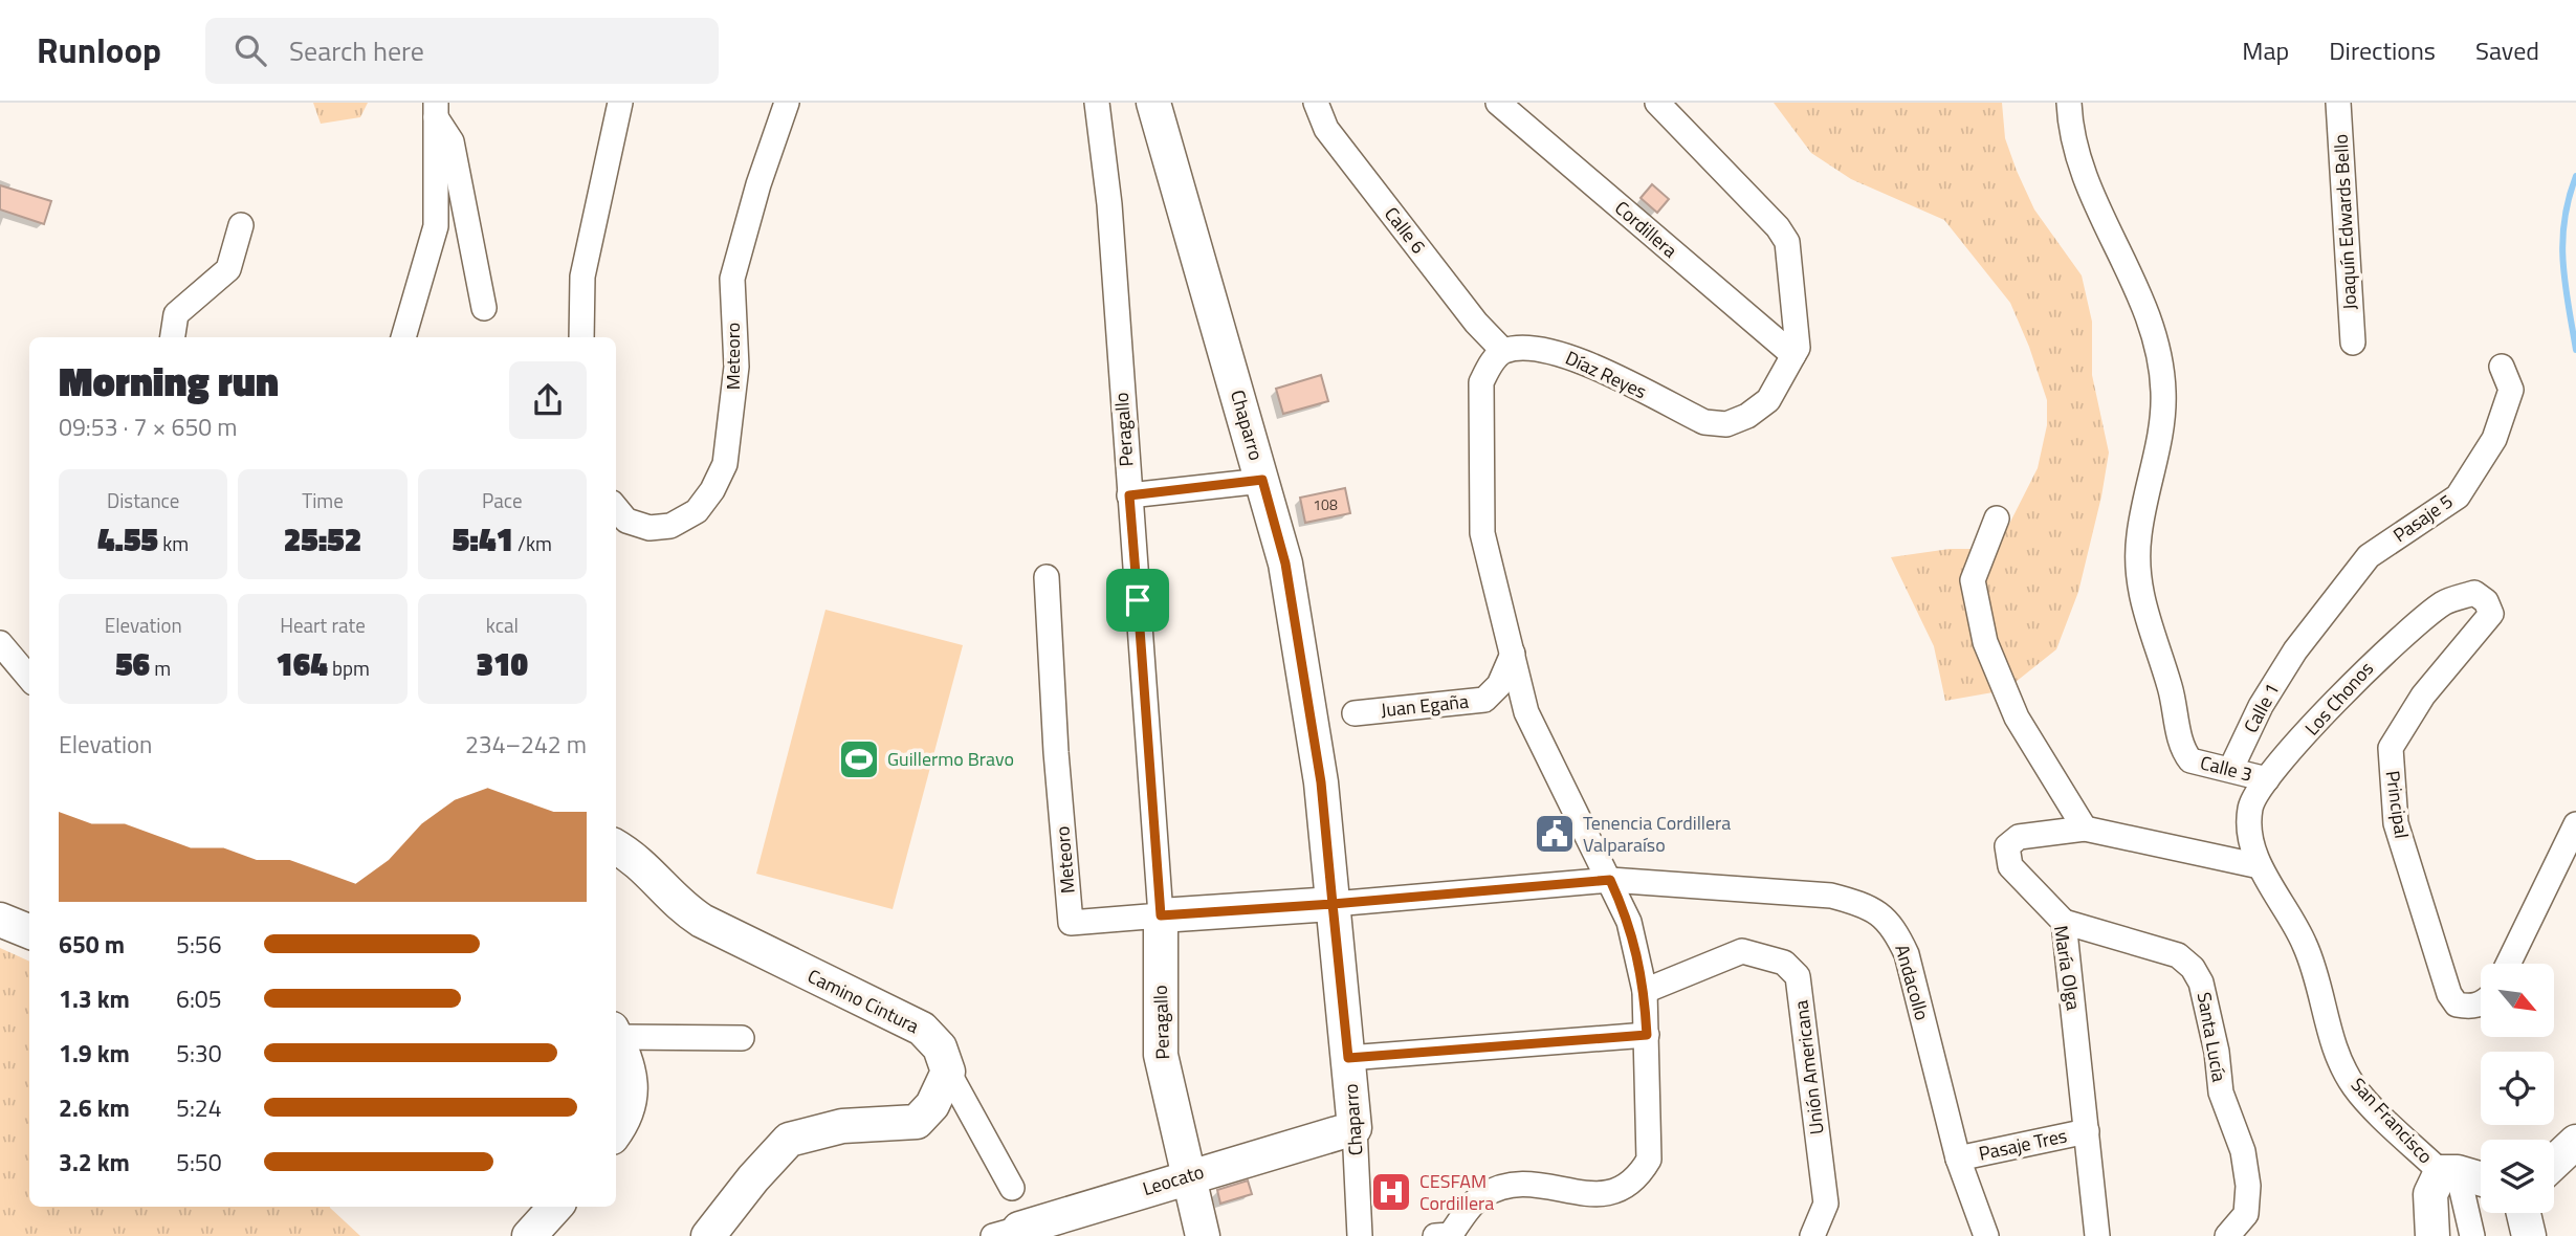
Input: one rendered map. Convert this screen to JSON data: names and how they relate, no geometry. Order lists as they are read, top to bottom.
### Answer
{
  "streets": {
    "street": [
      "Joaquín Edwards Bello",
      "Cordillera",
      "Calle 6",
      "Meteoro",
      "Díaz Reyes",
      "Chaparro",
      "Peragallo",
      "Pasaje 5",
      "Los Chonos",
      "Juan Egaña",
      "Calle 1",
      "Calle 3",
      "Principal",
      "María Olga",
      "Andacollo",
      "Camino Cintura",
      "Santa Lucía",
      "Unión Americana",
      "San Francisco",
      "Pasaje Tres",
      "Leocato"
    ]
  },
  "crossings": [
    ["Cordillera", "Díaz Reyes"],
    ["Calle 6", "Díaz Reyes"],
    ["Meteoro", "Peragallo"],
    ["Chaparro", "Andacollo"],
    ["Chaparro", "Leocato"],
    ["Peragallo", "Leocato"],
    ["Pasaje 5", "Calle 1"],
    ["Los Chonos", "Calle 3"],
    ["Los Chonos", "Principal"],
    ["Los Chonos", "María Olga"],
    ["Los Chonos", "San Francisco"],
    ["Calle 1", "Calle 3"],
    ["María Olga", "Santa Lucía"],
    ["María Olga", "San Francisco"],
    ["María Olga", "Pasaje Tres"],
    ["Andacollo", "Pasaje Tres"]
  ],
  "places": {
    "sports": ["Guillermo Bravo"],
    "public building": ["Tenencia Cordillera Valparaíso"],
    "hospital": ["CESFAM Cordillera"]
  },
  "house_numbers": ["108"],
  "north": "bottom right",
  "page": {
    "header": "Runloop",
    "search": "Search here",
    "nav": ["Map", "Directions", "Saved"],
    "heading": ["Morning run", "09:53 · 7 × 650 m"],
    "stats": [
      ["Distance", "4.55 km"],
      ["Time", "25:52"],
      ["Pace", "5:41 /km"],
      ["Elevation", "56 m"],
      ["Heart rate", "164 bpm"],
      ["kcal", "310"]
    ],
    "chart": ["Elevation", "234–242 m"],
    "list": [
      {
        "name": "650 m",
        "note": "5:56"
      },
      {
        "name": "1.3 km",
        "note": "6:05"
      },
      {
        "name": "1.9 km",
        "note": "5:30"
      },
      {
        "name": "2.6 km",
        "note": "5:24"
      },
      {
        "name": "3.2 km",
        "note": "5:50"
      }
    ]
  }
}
